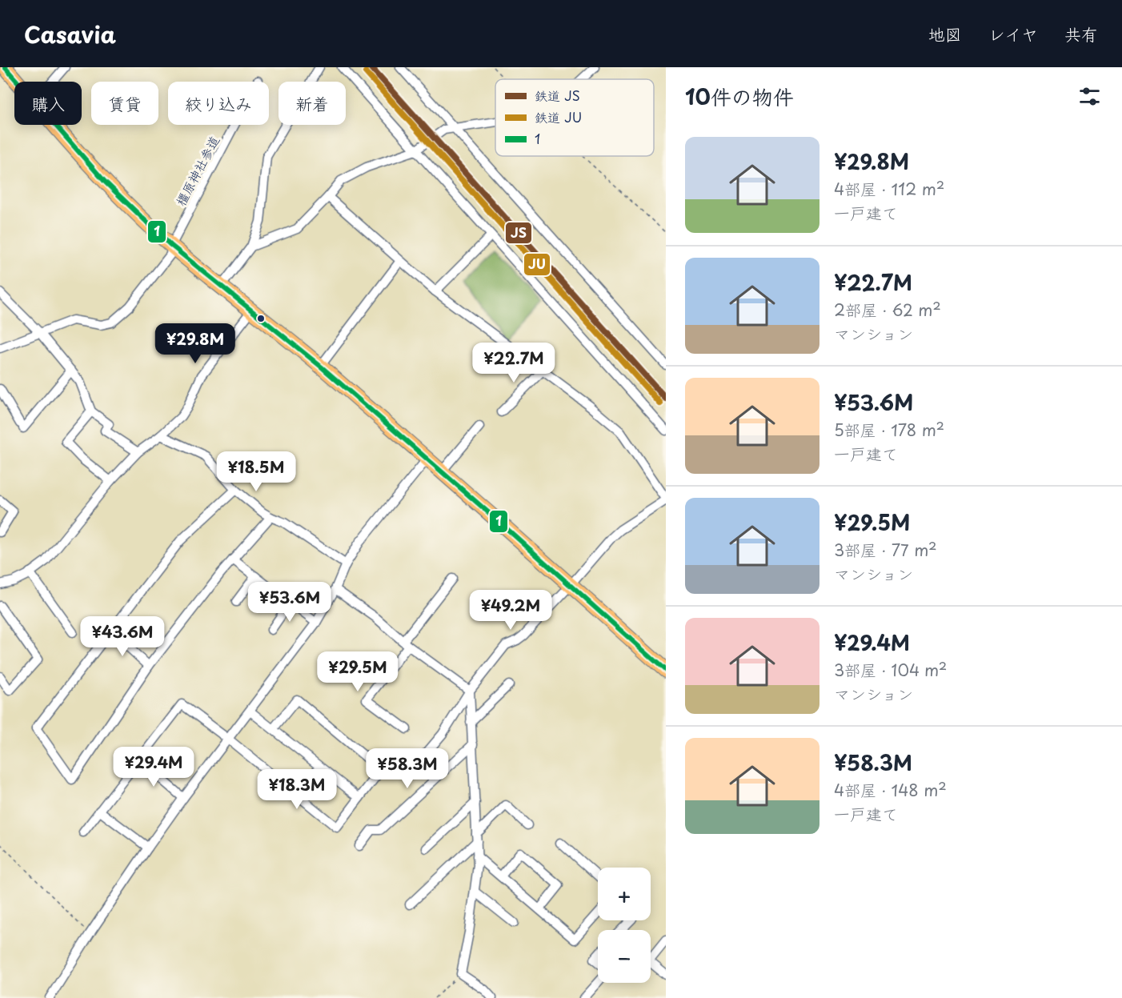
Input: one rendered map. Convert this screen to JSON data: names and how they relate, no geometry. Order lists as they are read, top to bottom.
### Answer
{
  "streets": {
    "street": ["橿原神社参道"]
  },
  "lines": ["rail line JS", "transit line 1", "rail line JU"],
  "legend": ["鉄道 JS", "鉄道 JU", "1"],
  "page": {
    "header": "Casavia",
    "nav": ["地図", "レイヤ", "共有"],
    "heading": "10件の物件",
    "chip": [
      "購入",
      "賃貸",
      "絞り込み",
      "新着"
    ],
    "list": [
      {
        "name": "¥29.8M",
        "note": "4部屋 · 112 m² · 一戸建て"
      },
      {
        "name": "¥22.7M",
        "note": "2部屋 · 62 m² · マンション"
      },
      {
        "name": "¥53.6M",
        "note": "5部屋 · 178 m² · 一戸建て"
      },
      {
        "name": "¥29.5M",
        "note": "3部屋 · 77 m² · マンション"
      },
      {
        "name": "¥29.4M",
        "note": "3部屋 · 104 m² · マンション"
      },
      {
        "name": "¥58.3M",
        "note": "4部屋 · 148 m² · 一戸建て"
      }
    ],
    "price": [
      "¥29.8M",
      "¥22.7M",
      "¥18.5M",
      "¥53.6M",
      "¥49.2M",
      "¥43.6M",
      "¥29.5M",
      "¥29.4M",
      "¥58.3M",
      "¥18.3M"
    ],
    "map_buttons": ["+", "−"]
  }
}
